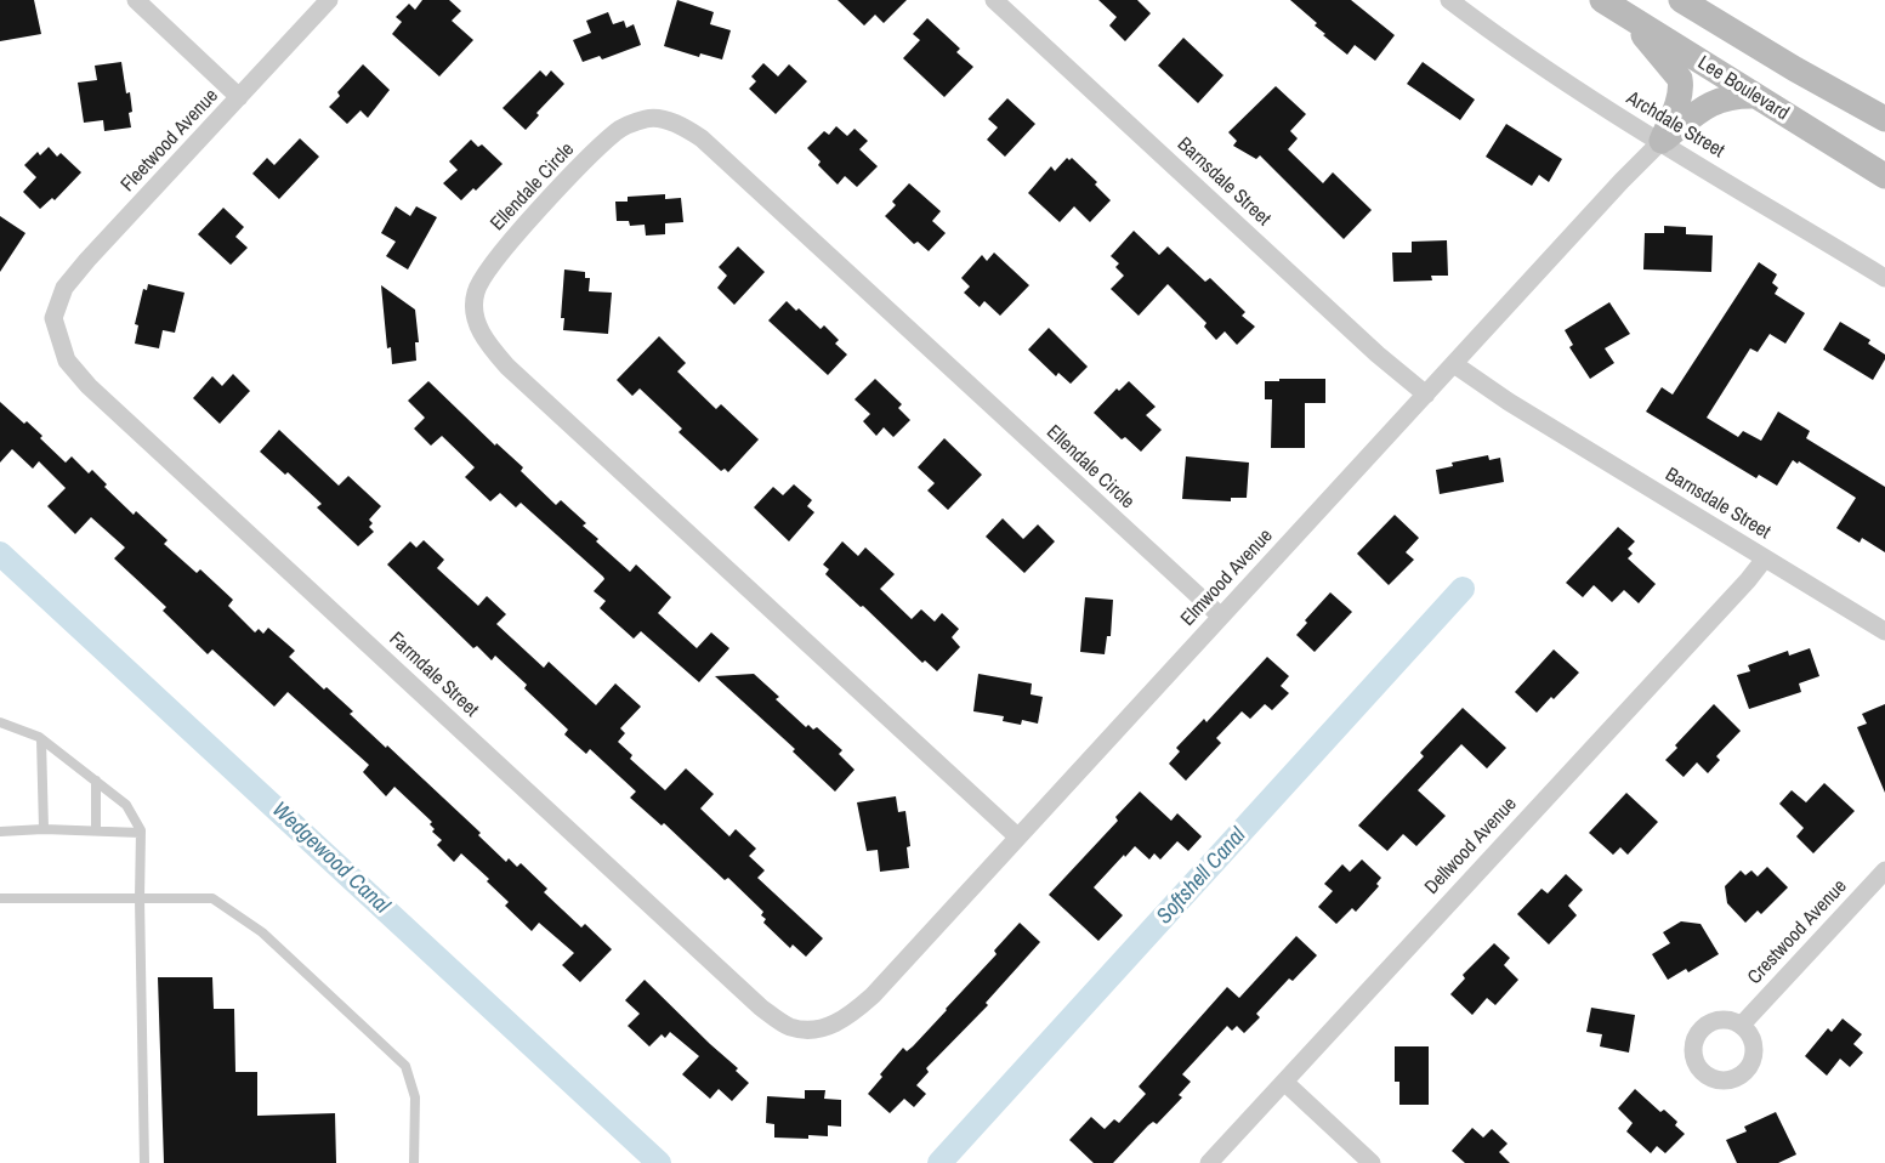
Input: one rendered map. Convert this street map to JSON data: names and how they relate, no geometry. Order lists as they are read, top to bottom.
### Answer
{
  "streets": {
    "main road": ["Lee Boulevard"],
    "street": [
      "Archdale Street",
      "Fleetwood Avenue",
      "Barnsdale Street",
      "Ellendale Circle",
      "Elmwood Avenue",
      "Farmdale Street",
      "Dellwood Avenue",
      "Crestwood Avenue"
    ]
  },
  "crossings": [
    ["Archdale Street", "Elmwood Avenue"],
    ["Fleetwood Avenue", "Farmdale Street"],
    ["Barnsdale Street", "Elmwood Avenue"],
    ["Barnsdale Street", "Dellwood Avenue"],
    ["Ellendale Circle", "Elmwood Avenue"],
    ["Elmwood Avenue", "Farmdale Street"]
  ],
  "water": ["Wedgewood Canal", "Softshell Canal"]
}
